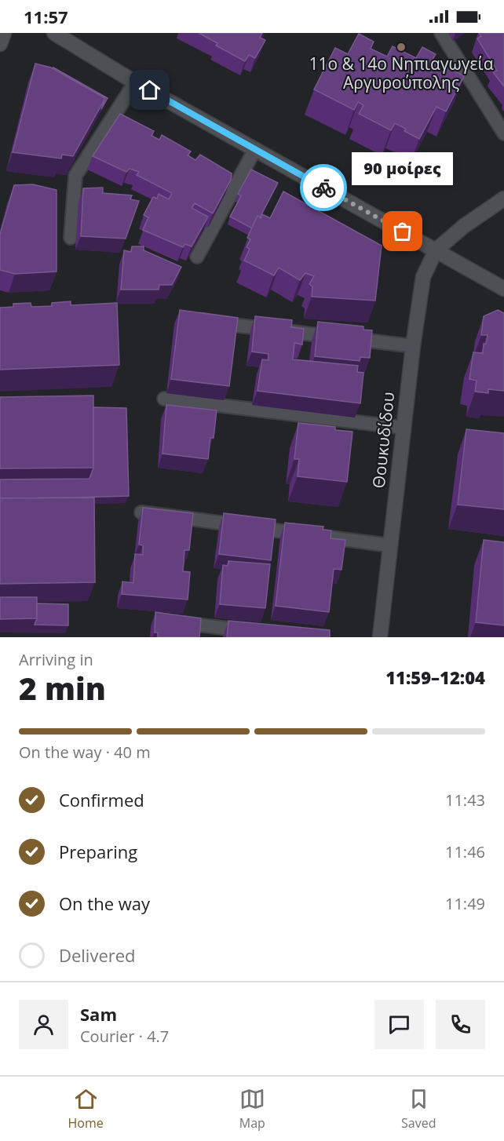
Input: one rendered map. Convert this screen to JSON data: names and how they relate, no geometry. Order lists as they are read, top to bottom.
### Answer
{
  "streets": {
    "street": ["Θουκυδίδου"]
  },
  "places": ["11ο & 14ο Νηπιαγωγεία Αργυρούπολης", "90 μοίρες"],
  "page": {
    "status": "11:57",
    "bubble": "90 μοίρες",
    "heading": ["2 min", "Arriving in", "11:59–12:04"],
    "panel": ["Sam", "Courier · 4.7"],
    "bar": "On the way · 40 m",
    "list": [
      ["Confirmed", "11:43"],
      ["Preparing", "11:46"],
      ["On the way", "11:49"],
      "Delivered"
    ],
    "tabs": ["Home", "Map", "Saved"]
  }
}
